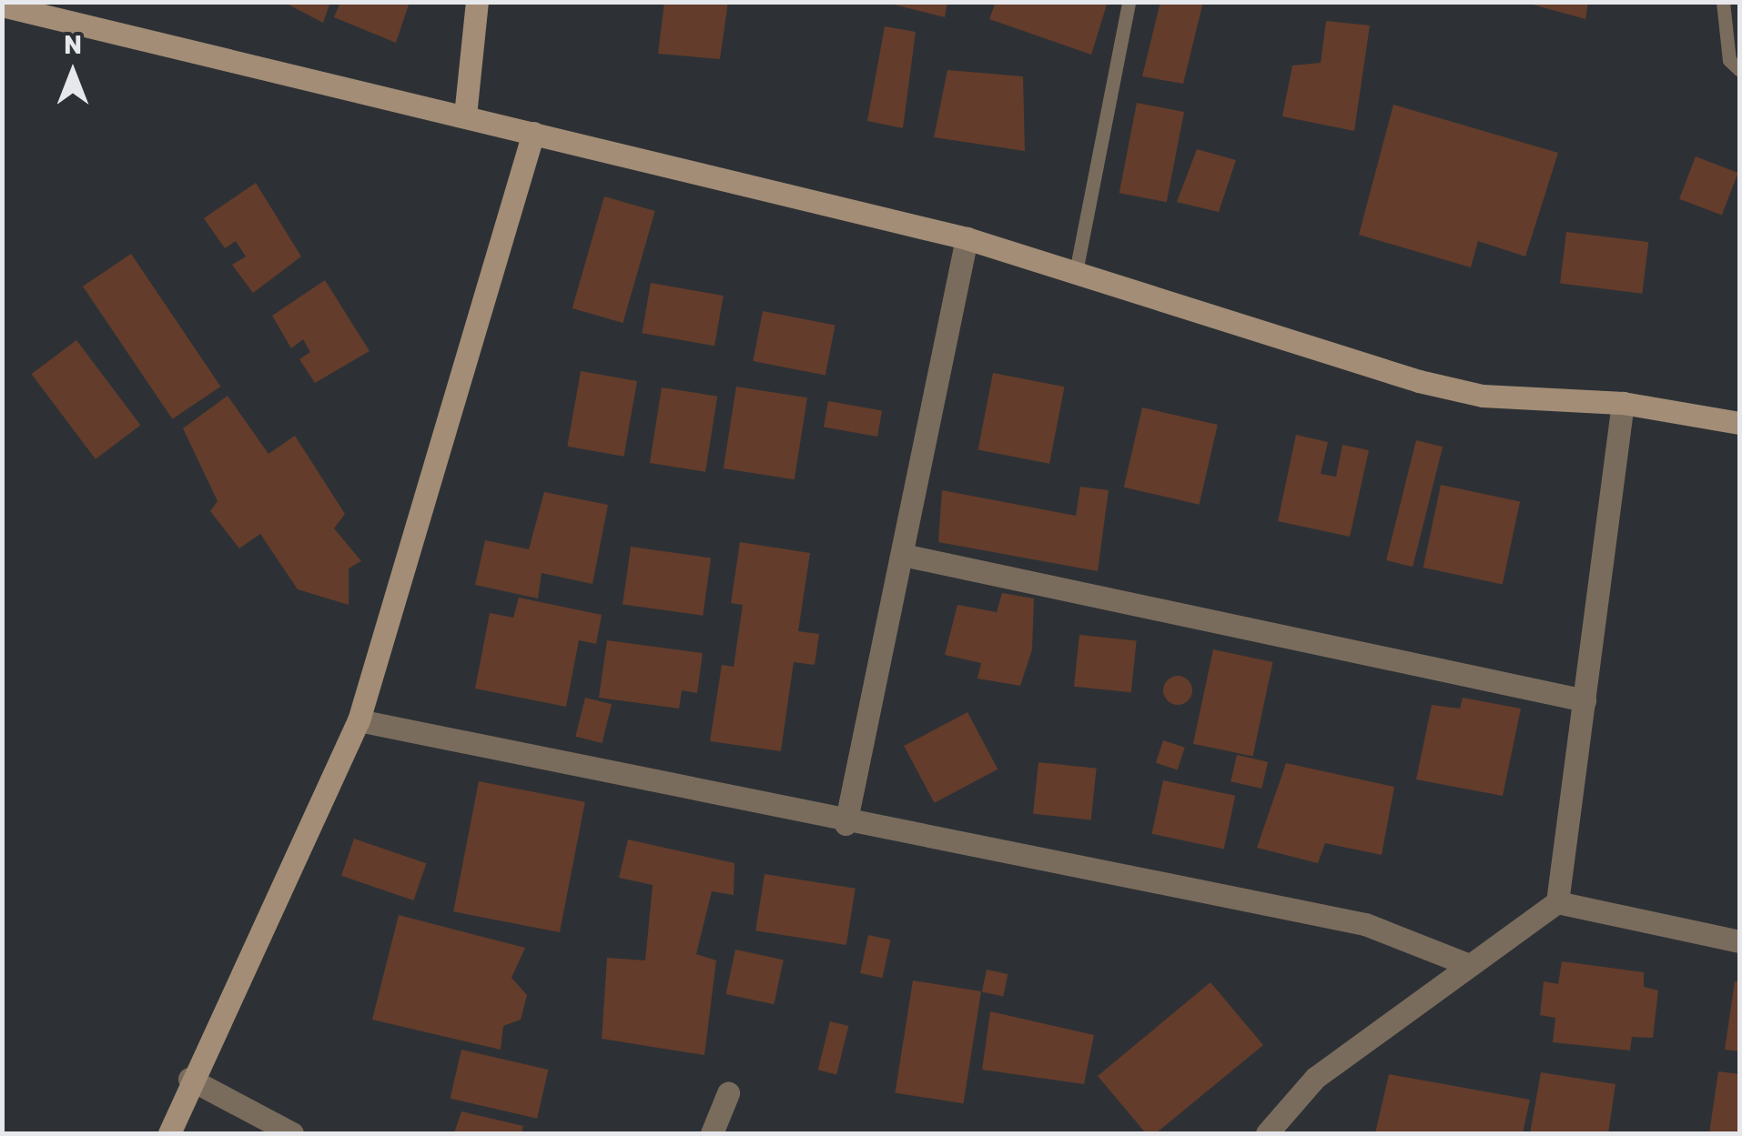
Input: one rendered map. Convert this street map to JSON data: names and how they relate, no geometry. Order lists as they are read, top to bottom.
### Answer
{
  "north": "top"
}
